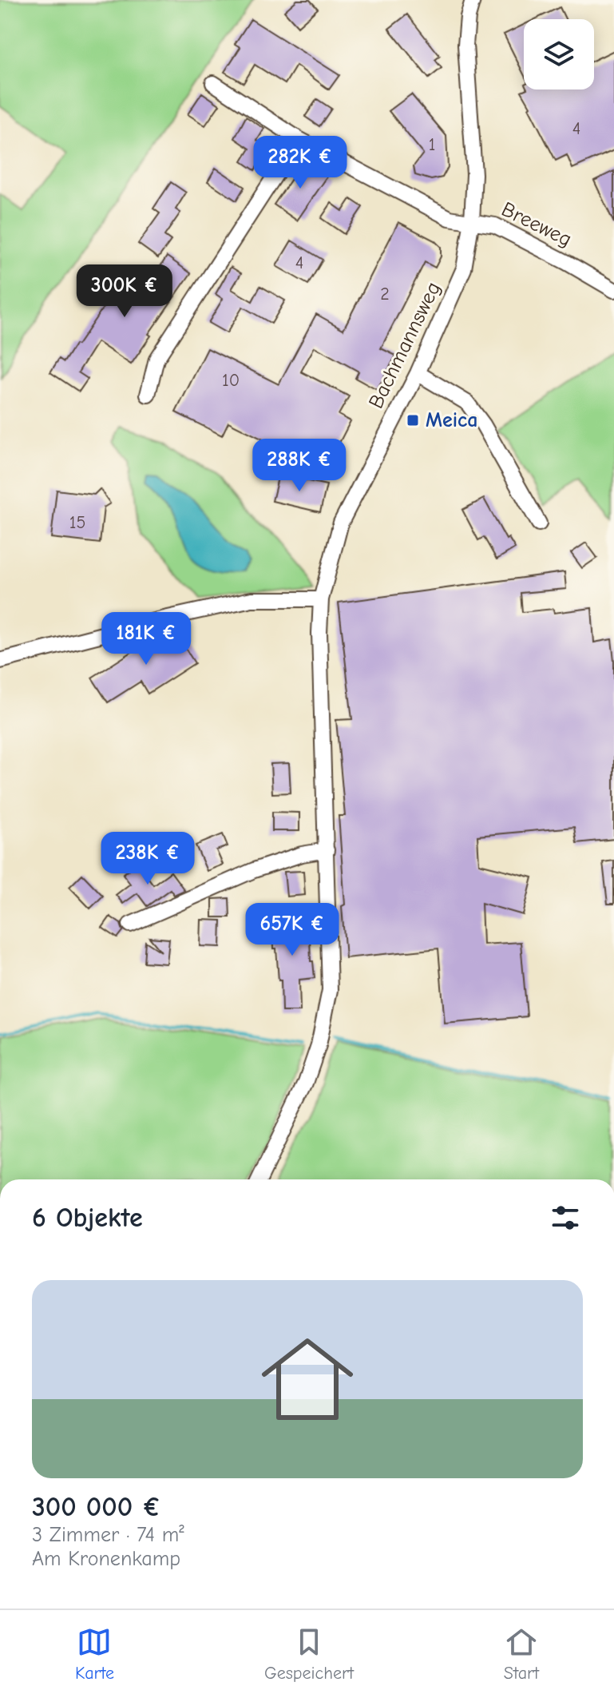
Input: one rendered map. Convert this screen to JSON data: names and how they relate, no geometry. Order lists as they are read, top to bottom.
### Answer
{
  "streets": {
    "street": ["Breeweg", "Bachmannsweg"]
  },
  "crossings": [
    ["Breeweg", "Bachmannsweg"]
  ],
  "places": {
    "transit": ["Meica"]
  },
  "house_numbers": [
    "4",
    "1",
    "4",
    "2",
    "10",
    "15"
  ],
  "page": {
    "price": [
      "282K €",
      "300K €",
      "288K €",
      "181K €",
      "238K €",
      "657K €"
    ],
    "heading": "6 Objekte",
    "list": [
      {
        "name": "300 000 €",
        "note": "3 Zimmer · 74 m² · Am Kronenkamp"
      }
    ],
    "tabs": ["Karte", "Gespeichert", "Start"]
  }
}
